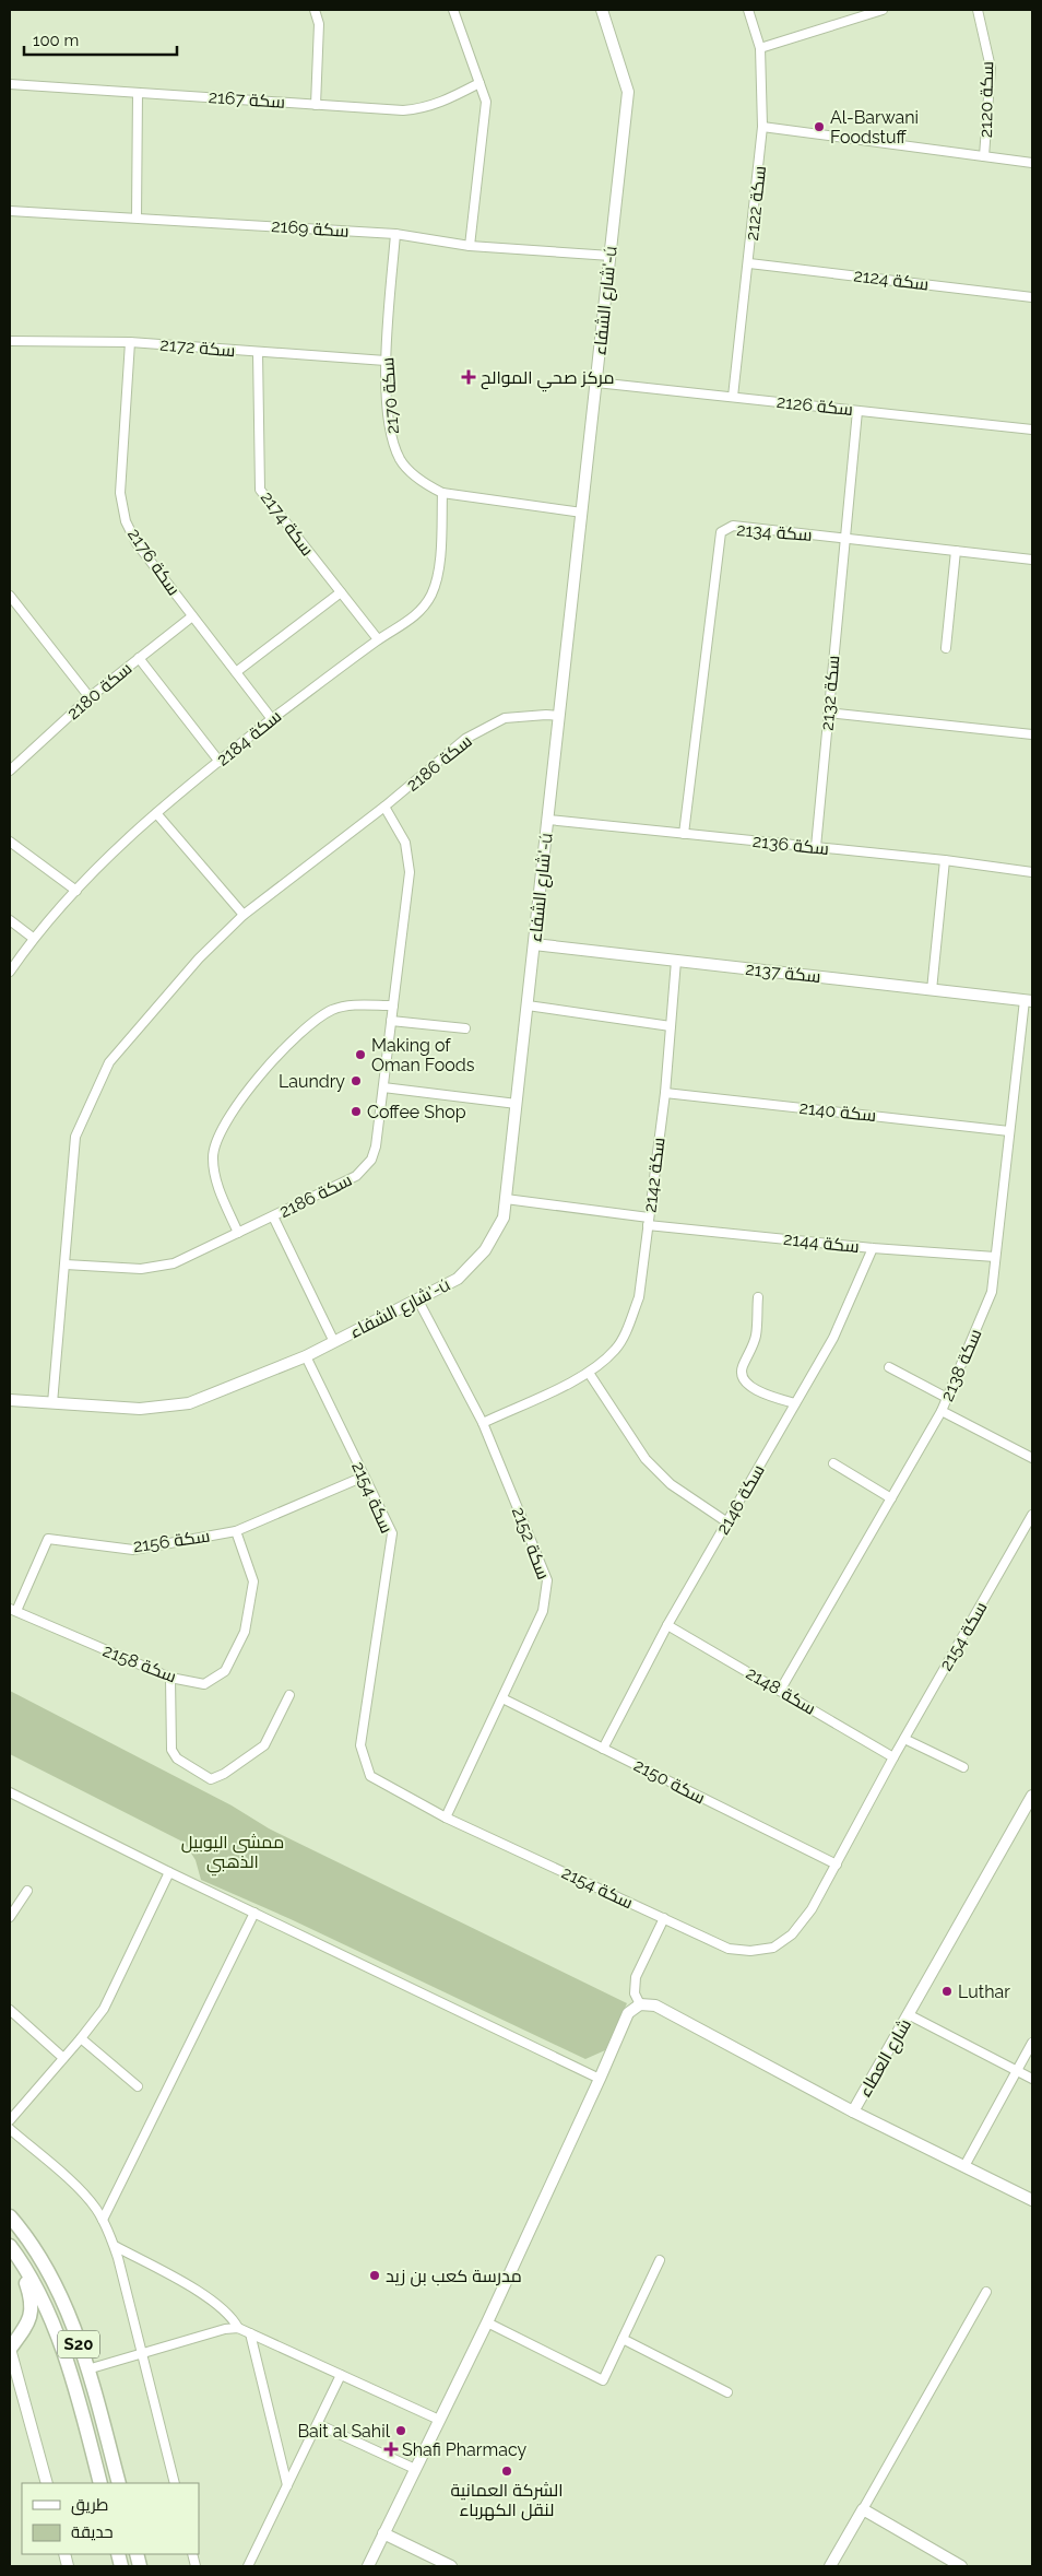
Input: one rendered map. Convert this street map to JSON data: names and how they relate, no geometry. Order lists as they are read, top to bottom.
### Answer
{
  "streets": {
    "main road": ["S20"],
    "street": [
      "سكة 2167",
      "سكة 2120",
      "سكة 2122",
      "سكة 2169",
      "سكة 2124",
      "شارع الشفاء'-ú",
      "سكة 2172",
      "سكة 2170",
      "سكة 2126",
      "سكة 2174",
      "سكة 2134",
      "سكة 2176",
      "سكة 2180",
      "سكة 2132",
      "سكة 2184",
      "سكة 2186",
      "سكة 2136",
      "سكة 2137",
      "سكة 2140",
      "سكة 2142",
      "سكة 2144",
      "سكة 2138",
      "سكة 2154",
      "سكة 2146",
      "سكة 2156",
      "سكة 2152",
      "سكة 2158",
      "سكة 2148",
      "سكة 2150",
      "شارع العطاء"
    ]
  },
  "crossings": [
    ["سكة 2120", "سكة 2122"],
    ["سكة 2122", "سكة 2124"],
    ["سكة 2122", "سكة 2126"],
    ["سكة 2169", "شارع الشفاء'-ú"],
    ["سكة 2169", "سكة 2170"],
    ["شارع الشفاء'-ú", "سكة 2170"],
    ["شارع الشفاء'-ú", "سكة 2126"],
    ["شارع الشفاء'-ú", "سكة 2186"],
    ["شارع الشفاء'-ú", "سكة 2136"],
    ["شارع الشفاء'-ú", "سكة 2137"],
    ["شارع الشفاء'-ú", "سكة 2144"],
    ["شارع الشفاء'-ú", "سكة 2154"],
    ["شارع الشفاء'-ú", "سكة 2152"],
    ["سكة 2172", "سكة 2170"],
    ["سكة 2172", "سكة 2174"],
    ["سكة 2172", "سكة 2176"],
    ["سكة 2170", "سكة 2184"],
    ["سكة 2126", "سكة 2132"],
    ["سكة 2174", "سكة 2184"],
    ["سكة 2134", "سكة 2132"],
    ["سكة 2134", "سكة 2136"],
    ["سكة 2176", "سكة 2180"],
    ["سكة 2176", "سكة 2184"],
    ["سكة 2132", "سكة 2136"],
    ["سكة 2137", "سكة 2142"],
    ["سكة 2137", "سكة 2138"],
    ["سكة 2140", "سكة 2142"],
    ["سكة 2140", "سكة 2138"],
    ["سكة 2142", "سكة 2144"],
    ["سكة 2142", "سكة 2152"],
    ["سكة 2144", "سكة 2138"],
    ["سكة 2144", "سكة 2146"],
    ["سكة 2138", "سكة 2148"],
    ["سكة 2154", "سكة 2156"],
    ["سكة 2154", "سكة 2152"],
    ["سكة 2154", "سكة 2148"],
    ["سكة 2154", "سكة 2150"],
    ["سكة 2146", "سكة 2148"],
    ["سكة 2146", "سكة 2150"],
    ["سكة 2156", "سكة 2158"],
    ["سكة 2152", "سكة 2150"]
  ],
  "parks": ["ممشى اليوبيل الذهبي"],
  "places": {
    "other": [
      "Al-Barwani Foodstuff",
      "Making of Oman Foods",
      "Laundry",
      "Coffee Shop",
      "Luthar",
      "مدرسة كعب بن زيد",
      "Bait al Sahil",
      "الشرکة العمانیة لنقل الکهرباء"
    ],
    "health": ["مركز صحي الموالح", "Shafi Pharmacy"]
  },
  "legend": ["طريق", "حديقة"],
  "scale_bar": "100 m"
}
